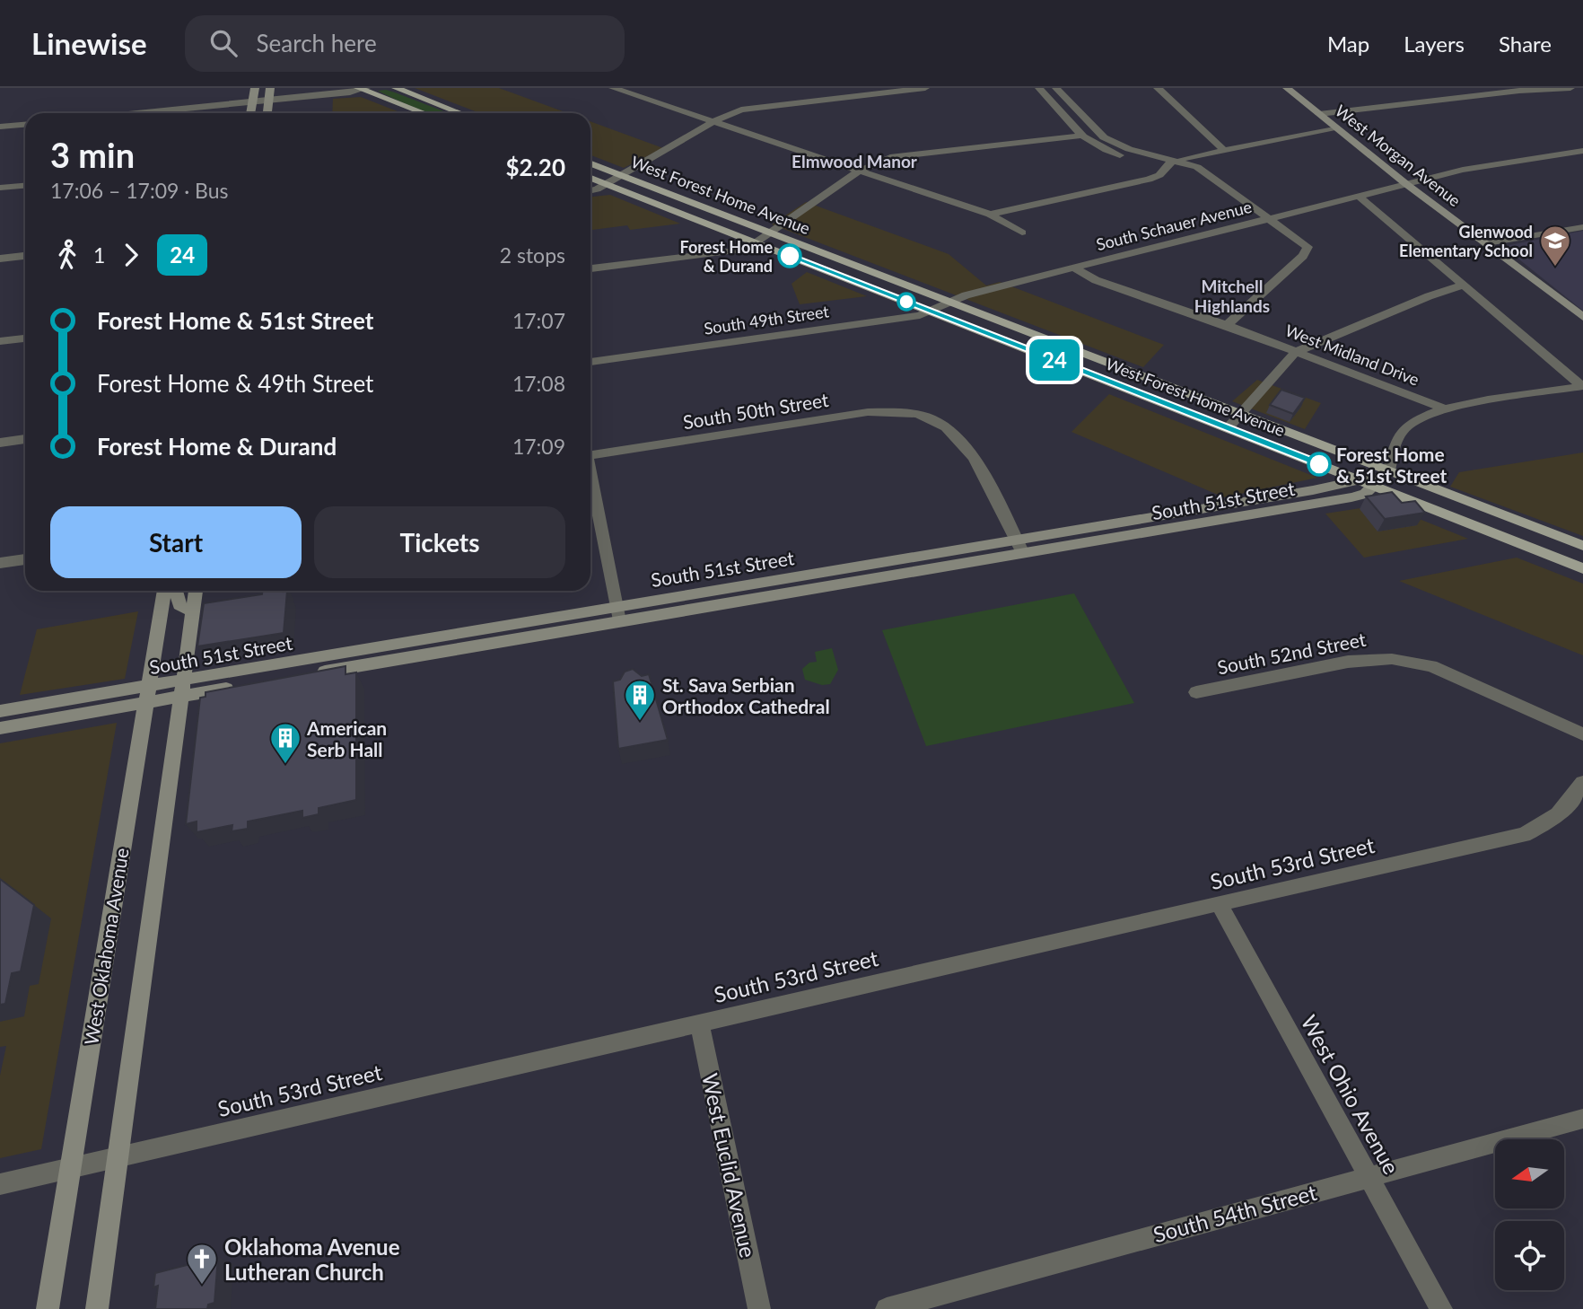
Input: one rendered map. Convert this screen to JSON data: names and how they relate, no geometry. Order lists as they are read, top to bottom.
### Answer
{
  "streets": {
    "main road": ["West Forest Home Avenue"],
    "street": [
      "West Morgan Avenue",
      "South Schauer Avenue",
      "South 49th Street",
      "West Midland Drive",
      "South 50th Street",
      "South 51st Street",
      "South 52nd Street",
      "South 53rd Street",
      "West Oklahoma Avenue",
      "West Ohio Avenue",
      "West Euclid Avenue",
      "South 54th Street"
    ]
  },
  "crossings": [
    ["West Morgan Avenue", "South Schauer Avenue"],
    ["West Forest Home Avenue", "South Schauer Avenue"],
    ["West Forest Home Avenue", "South 49th Street"],
    ["West Forest Home Avenue", "South 51st Street"],
    ["South Schauer Avenue", "South 49th Street"],
    ["South Schauer Avenue", "West Midland Drive"],
    ["South 50th Street", "South 51st Street"],
    ["South 51st Street", "West Oklahoma Avenue"],
    ["South 53rd Street", "West Oklahoma Avenue"],
    ["South 53rd Street", "West Ohio Avenue"],
    ["South 53rd Street", "West Euclid Avenue"],
    ["West Ohio Avenue", "South 54th Street"]
  ],
  "districts": ["Elmwood Manor", "Mitchell Highlands"],
  "places": {
    "other": ["Forest Home & Durand", "Forest Home & 51st Street"],
    "school or university": ["Glenwood Elementary School"],
    "building": ["St. Sava Serbian Orthodox Cathedral", "American Serb Hall"],
    "church": ["Oklahoma Avenue Lutheran Church"]
  },
  "lines": ["bus line 24"],
  "north": "left",
  "page": {
    "header": "Linewise",
    "search": "Search here",
    "nav": ["Map", "Layers", "Share"],
    "on_map": "24",
    "heading": ["3 min", "17:06 – 17:09 · Bus", "$2.20"],
    "legs": ["1", "24", "2 stops"],
    "list": [
      {
        "name": "Forest Home & 51st Street",
        "value": "17:07"
      },
      {
        "name": "Forest Home & 49th Street",
        "value": "17:08"
      },
      {
        "name": "Forest Home & Durand",
        "value": "17:09"
      }
    ],
    "buttons": ["Start", "Tickets"]
  }
}
